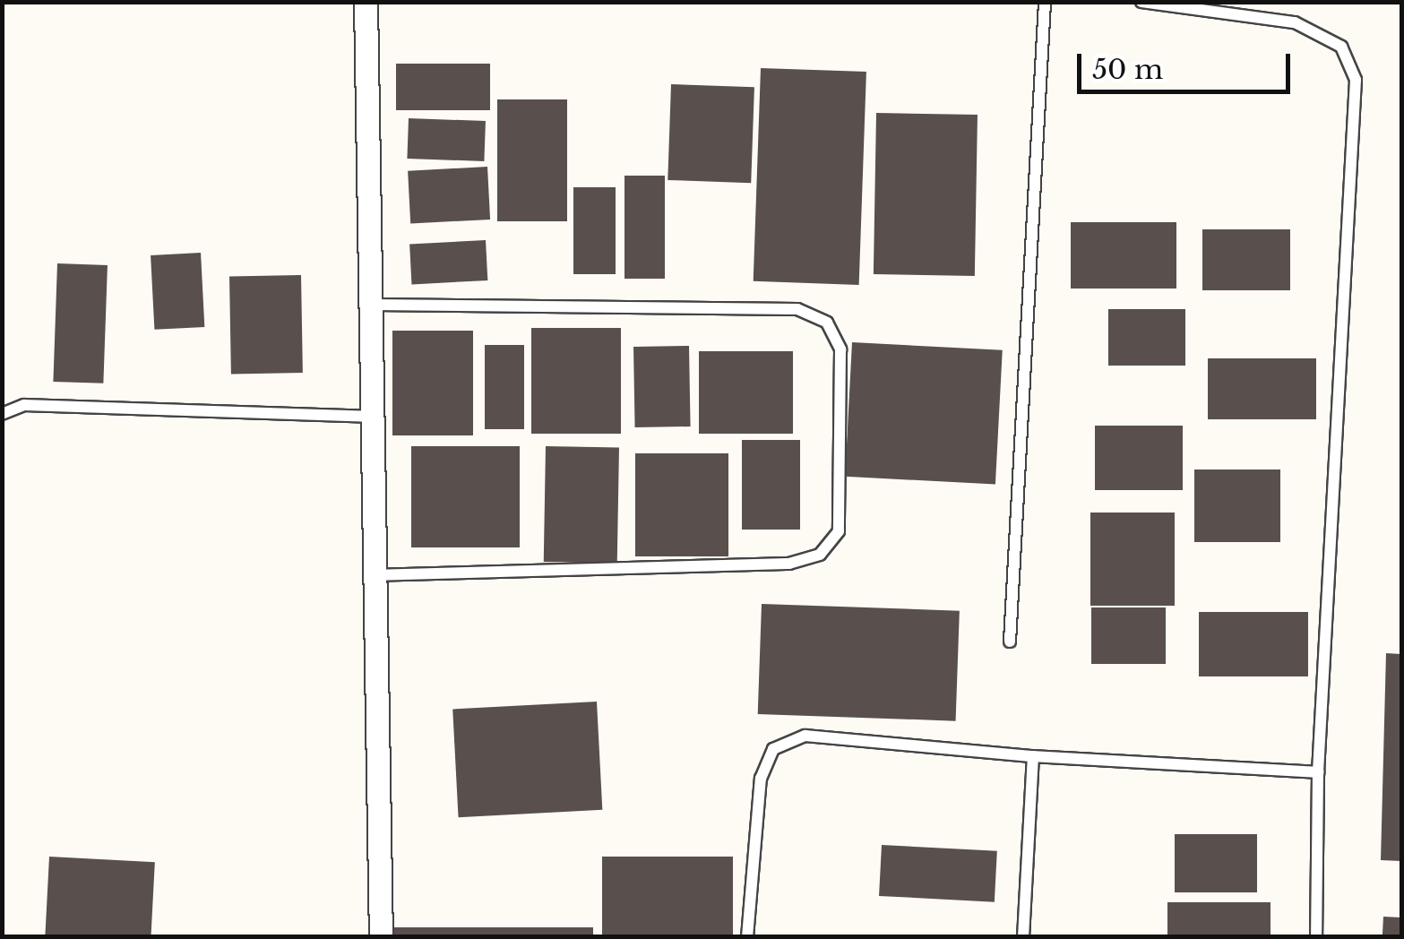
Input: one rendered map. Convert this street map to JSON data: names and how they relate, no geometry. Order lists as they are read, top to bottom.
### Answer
{
  "scale_bar": "50 m"
}
